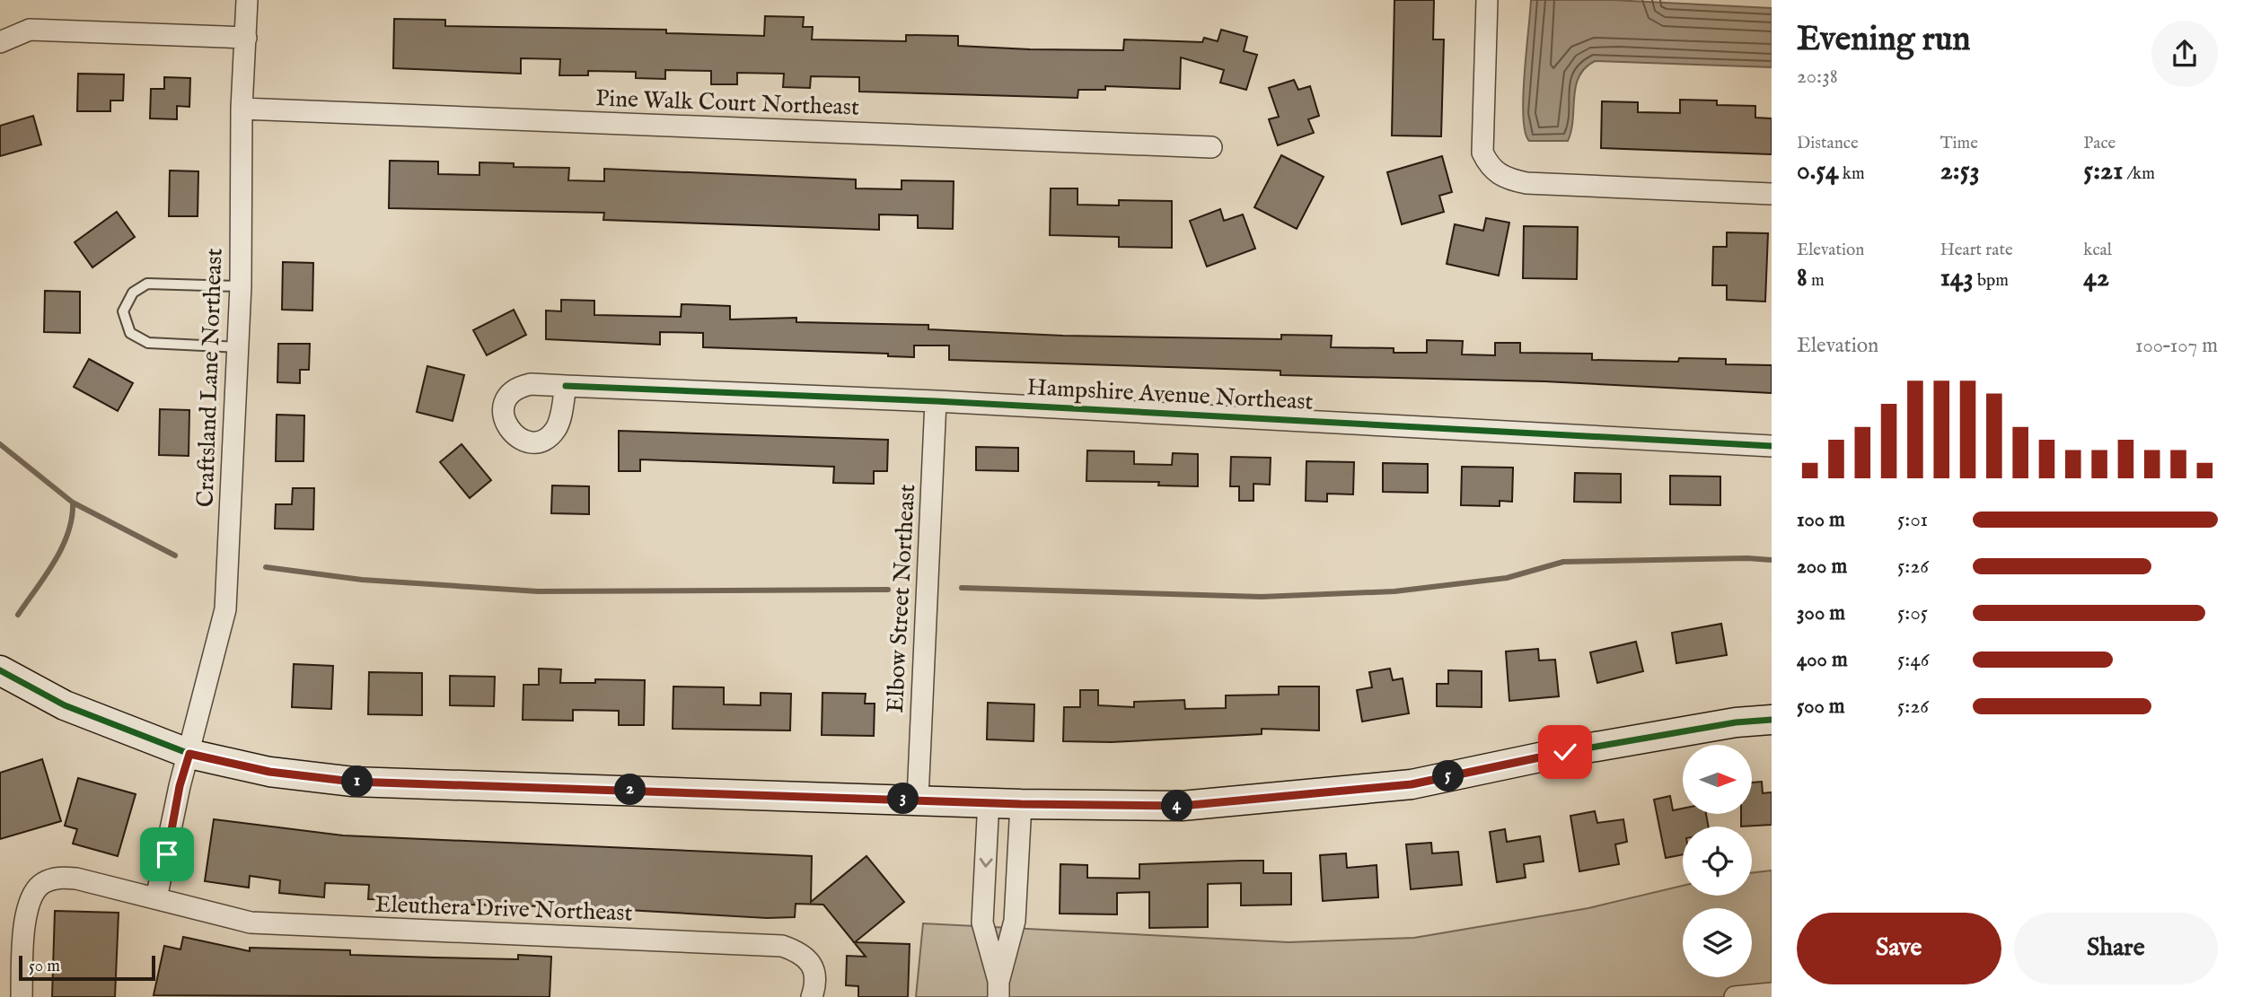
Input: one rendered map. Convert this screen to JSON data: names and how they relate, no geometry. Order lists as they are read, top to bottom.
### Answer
{
  "streets": {
    "street": [
      "Pine Walk Court Northeast",
      "Craftsland Lane Northeast",
      "Hampshire Avenue Northeast",
      "Elbow Street Northeast",
      "Eleuthera Drive Northeast"
    ]
  },
  "crossings": [
    ["Pine Walk Court Northeast", "Craftsland Lane Northeast"],
    ["Hampshire Avenue Northeast", "Elbow Street Northeast"]
  ],
  "scale_bar": "50 m",
  "north": "right",
  "page": {
    "heading": ["Evening run", "20:38"],
    "stats": [
      ["Distance", "0.54 km"],
      ["Time", "2:53"],
      ["Pace", "5:21 /km"],
      ["Elevation", "8 m"],
      ["Heart rate", "143 bpm"],
      ["kcal", "42"]
    ],
    "chart": ["Elevation", "100–107 m"],
    "list": [
      {
        "name": "100 m",
        "note": "5:01"
      },
      {
        "name": "200 m",
        "note": "5:26"
      },
      {
        "name": "300 m",
        "note": "5:05"
      },
      {
        "name": "400 m",
        "note": "5:46"
      },
      {
        "name": "500 m",
        "note": "5:26"
      }
    ],
    "pins": [
      "5",
      "1",
      "2",
      "3",
      "4"
    ],
    "buttons": ["Save", "Share"],
    "scale": "50 m"
  }
}
